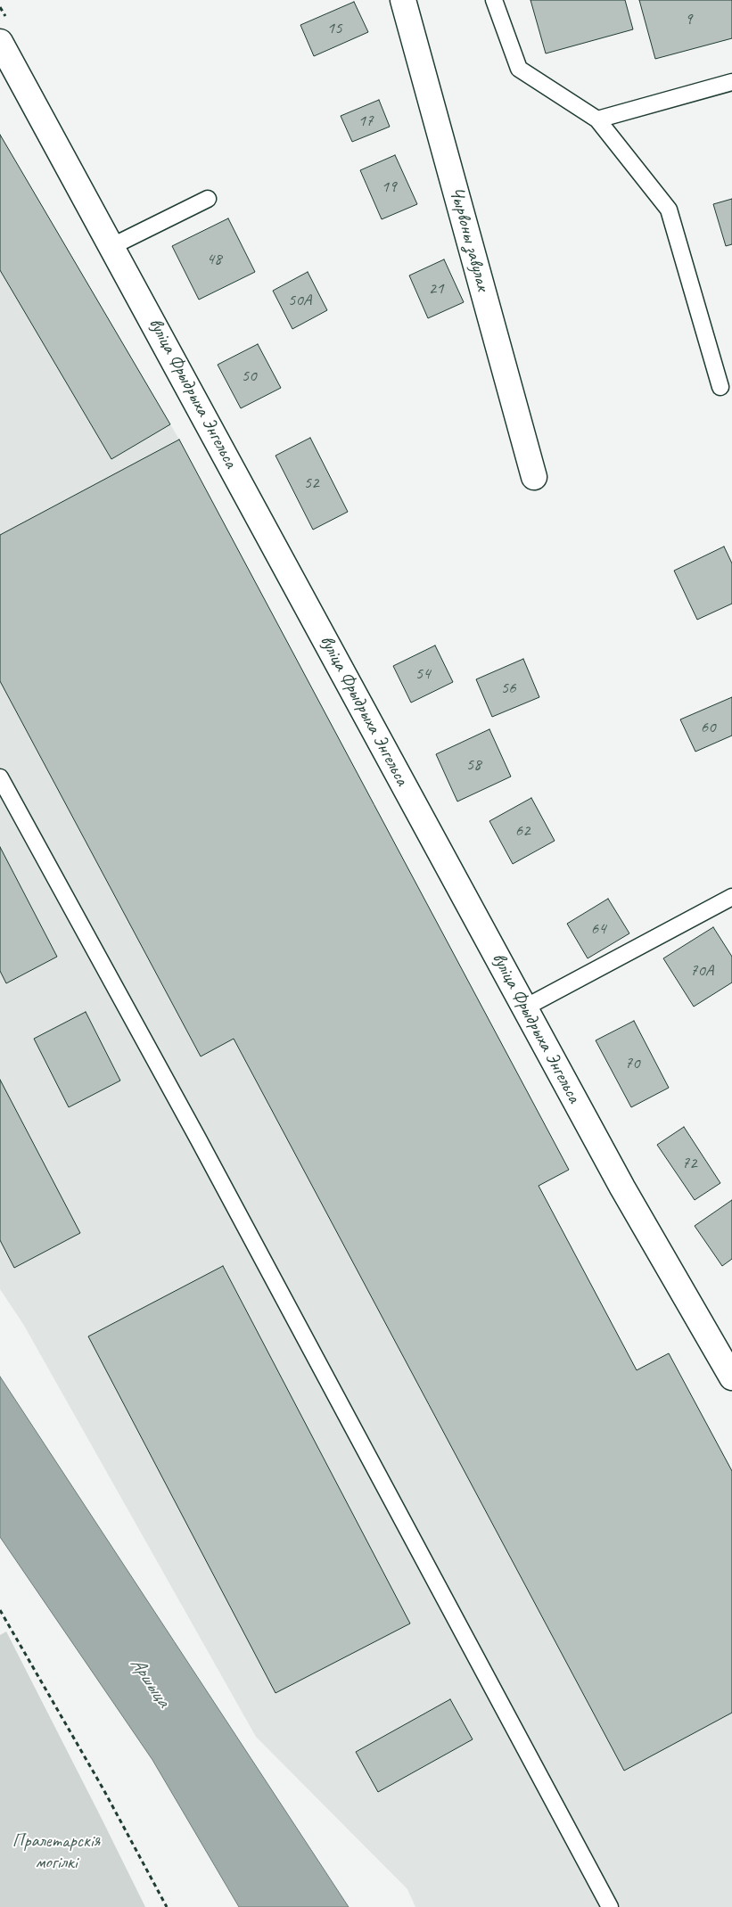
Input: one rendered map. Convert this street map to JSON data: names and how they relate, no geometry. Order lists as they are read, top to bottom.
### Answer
{
  "streets": {
    "street": ["Чырвоны завулак", "вуліца Фрыдрыха Энгельса"]
  },
  "water": ["Аршыца"],
  "parks": ["Пралетарскія могілкі"],
  "house_numbers": [
    "9",
    "15",
    "17",
    "19",
    "48",
    "21",
    "50А",
    "50",
    "52",
    "54",
    "56",
    "60",
    "58",
    "62",
    "64",
    "70А",
    "70",
    "72"
  ]
}
